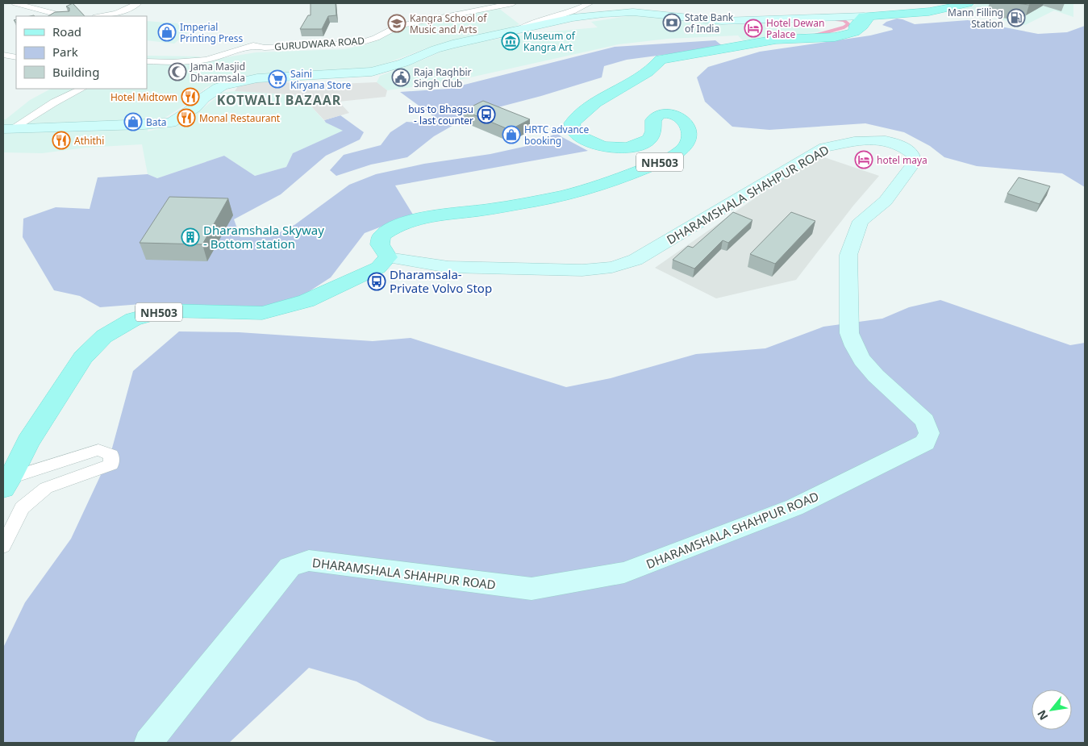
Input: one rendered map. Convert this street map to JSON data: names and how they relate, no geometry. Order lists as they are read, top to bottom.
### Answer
{
  "streets": {
    "main road": ["NH503", "DHARAMSHALA SHAHPUR ROAD"],
    "street": ["GURUDWARA ROAD"]
  },
  "crossings": [
    ["NH503", "DHARAMSHALA SHAHPUR ROAD"]
  ],
  "districts": ["KOTWALI BAZAAR"],
  "places": {
    "fuel station": ["Mann Filling Station"],
    "bank": ["State Bank of India"],
    "school or university": ["Kangra School of Music and Arts"],
    "hotel": ["Hotel Dewan Palace", "hotel maya"],
    "shop": ["Imperial Printing Press", "Bata", "HRTC advance booking"],
    "museum": ["Museum of Kangra Art"],
    "mosque": ["Jama Masjid Dharamsala"],
    "public building": ["Raja Raghbir Singh Club"],
    "supermarket": ["Saini Kiryana Store"],
    "restaurant": ["Hotel Midtown", "Monal Restaurant", "Athithi"],
    "bus stop": ["bus to Bhagsu - last counter", "Dharamsala- Private Volvo Stop"],
    "building": ["Dharamshala Skyway - Bottom station"]
  },
  "legend": ["Road", "Park", "Building"],
  "north": "bottom left"
}
